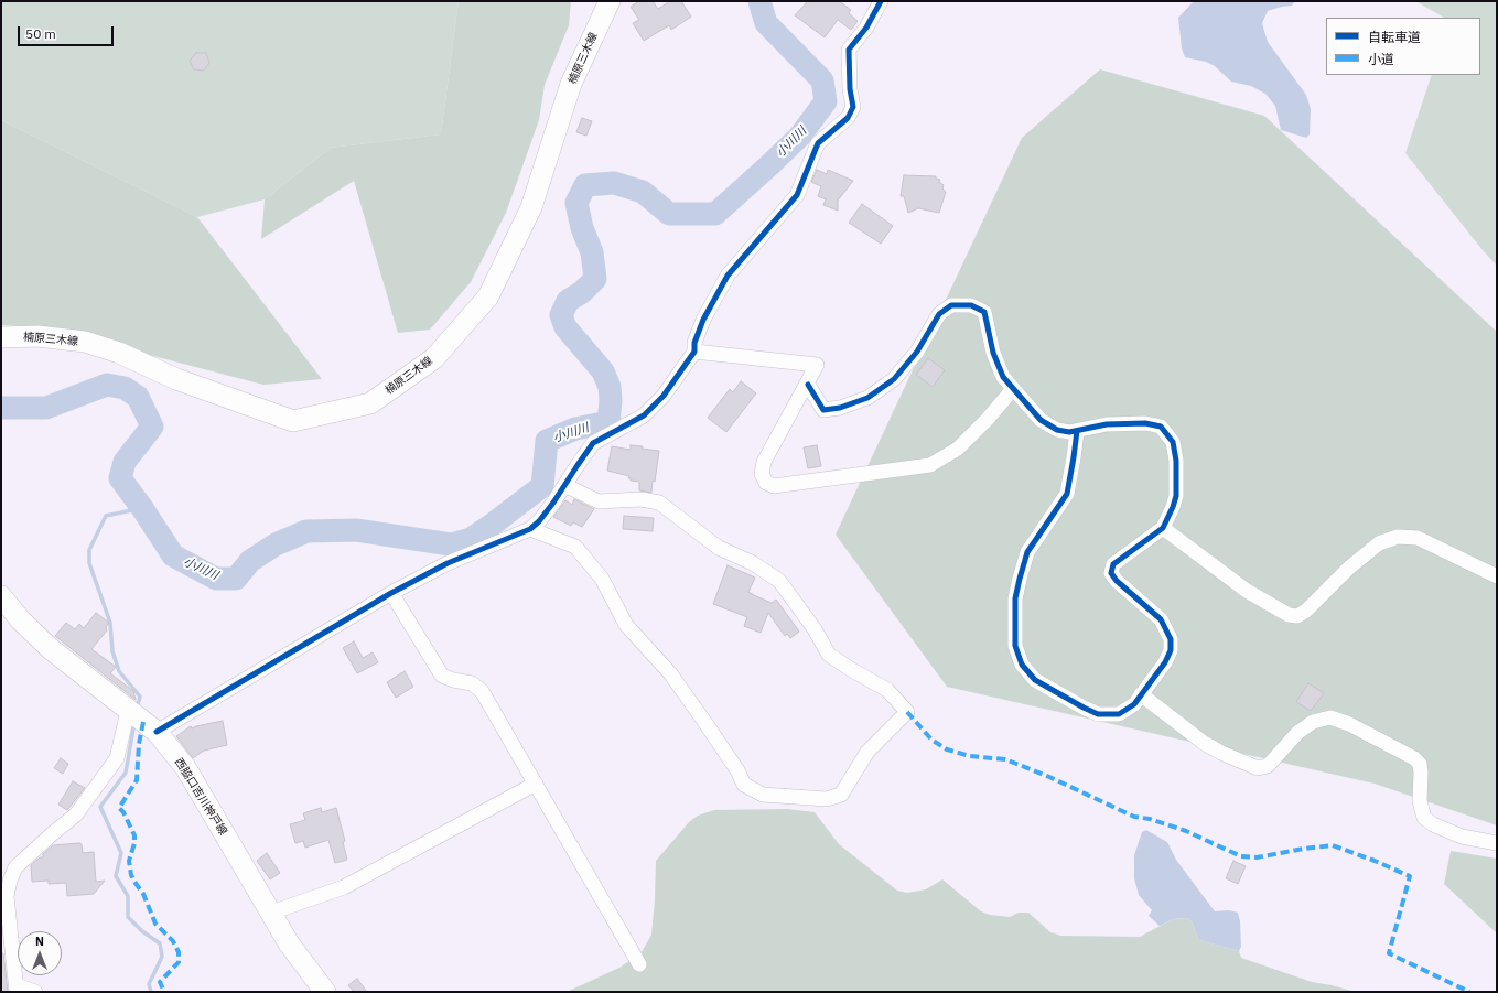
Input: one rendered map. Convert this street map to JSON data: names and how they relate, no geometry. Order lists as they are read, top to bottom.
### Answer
{
  "streets": {
    "main road": ["楠原三木線", "西脇口吉川神戸線"]
  },
  "water": ["小川川"],
  "legend": ["自転車道", "小道"],
  "scale_bar": "50 m",
  "north": "top"
}
